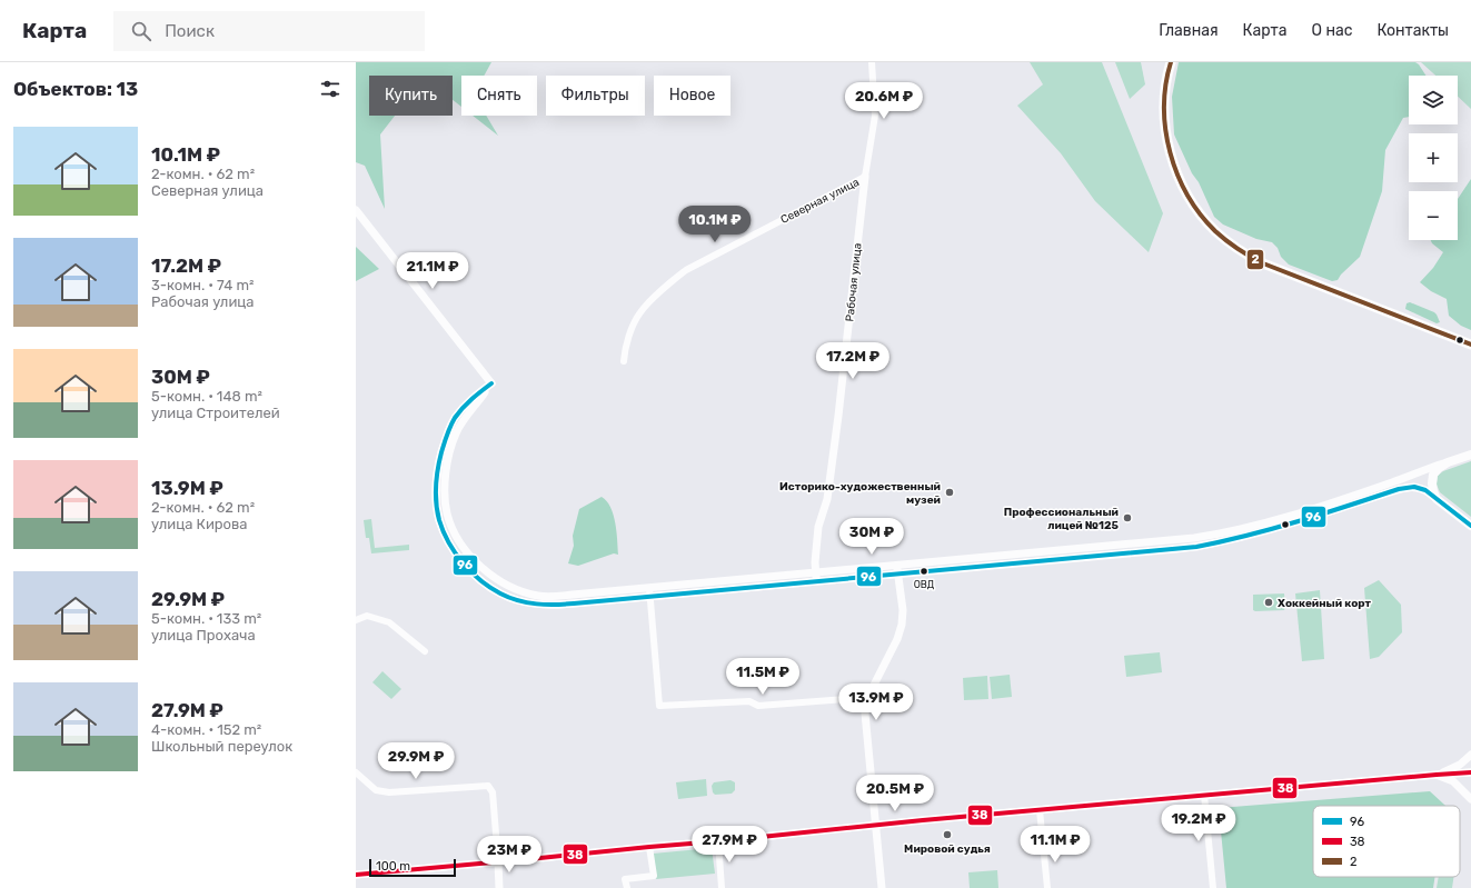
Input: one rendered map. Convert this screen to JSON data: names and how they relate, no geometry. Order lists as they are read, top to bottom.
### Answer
{
  "streets": {
    "street": ["Северная улица", "Рабочая улица"]
  },
  "crossings": [
    ["Северная улица", "Рабочая улица"]
  ],
  "places": [
    "Историко-художественный музей",
    "Профессиональный лицей №125",
    "ОВД",
    "Хоккейный корт",
    "Мировой судья"
  ],
  "lines": ["transit line 2", "transit line 96", "transit line 38"],
  "legend": ["96", "38", "2"],
  "scale_bar": "100 m",
  "page": {
    "header": "Карта",
    "search": "Поиск",
    "nav": [
      "Главная",
      "Карта",
      "О нас",
      "Контакты"
    ],
    "heading": "Объектов: 13",
    "map_buttons": ["+", "−"],
    "chip": [
      "Купить",
      "Снять",
      "Фильтры",
      "Новое"
    ],
    "price": [
      "20.6M ₽",
      "10.1M ₽",
      "21.1M ₽",
      "17.2M ₽",
      "30M ₽",
      "11.5M ₽",
      "13.9M ₽",
      "29.9M ₽",
      "20.5M ₽",
      "19.2M ₽",
      "27.9M ₽",
      "11.1M ₽",
      "23M ₽"
    ],
    "list": [
      {
        "name": "10.1M ₽",
        "note": "2-комн. · 62 m² · Северная улица"
      },
      {
        "name": "17.2M ₽",
        "note": "3-комн. · 74 m² · Рабочая улица"
      },
      {
        "name": "30M ₽",
        "note": "5-комн. · 148 m² · улица Строителей"
      },
      {
        "name": "13.9M ₽",
        "note": "2-комн. · 62 m² · улица Кирова"
      },
      {
        "name": "29.9M ₽",
        "note": "5-комн. · 133 m² · улица Прохача"
      },
      {
        "name": "27.9M ₽",
        "note": "4-комн. · 152 m² · Школьный переулок"
      }
    ],
    "scale": "100 m"
  }
}
